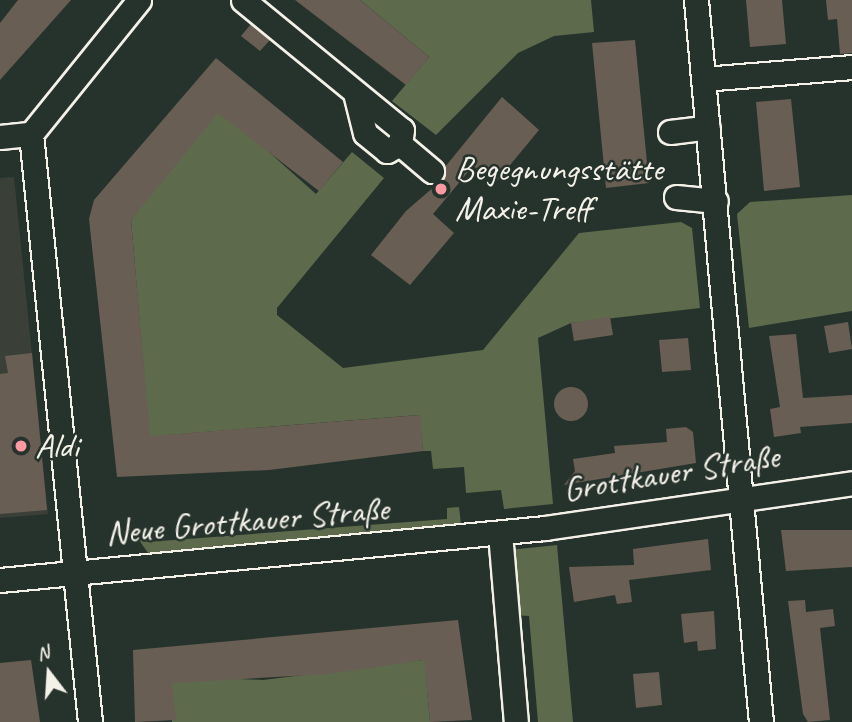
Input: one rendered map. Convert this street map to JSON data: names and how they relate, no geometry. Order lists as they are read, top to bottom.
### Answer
{
  "streets": {
    "street": ["Grottkauer Straße", "Neue Grottkauer Straße"]
  },
  "crossings": [
    ["Grottkauer Straße", "Neue Grottkauer Straße"]
  ],
  "places": ["Begegnungsstätte Maxie-Treff", "Aldi"],
  "north": "top"
}
